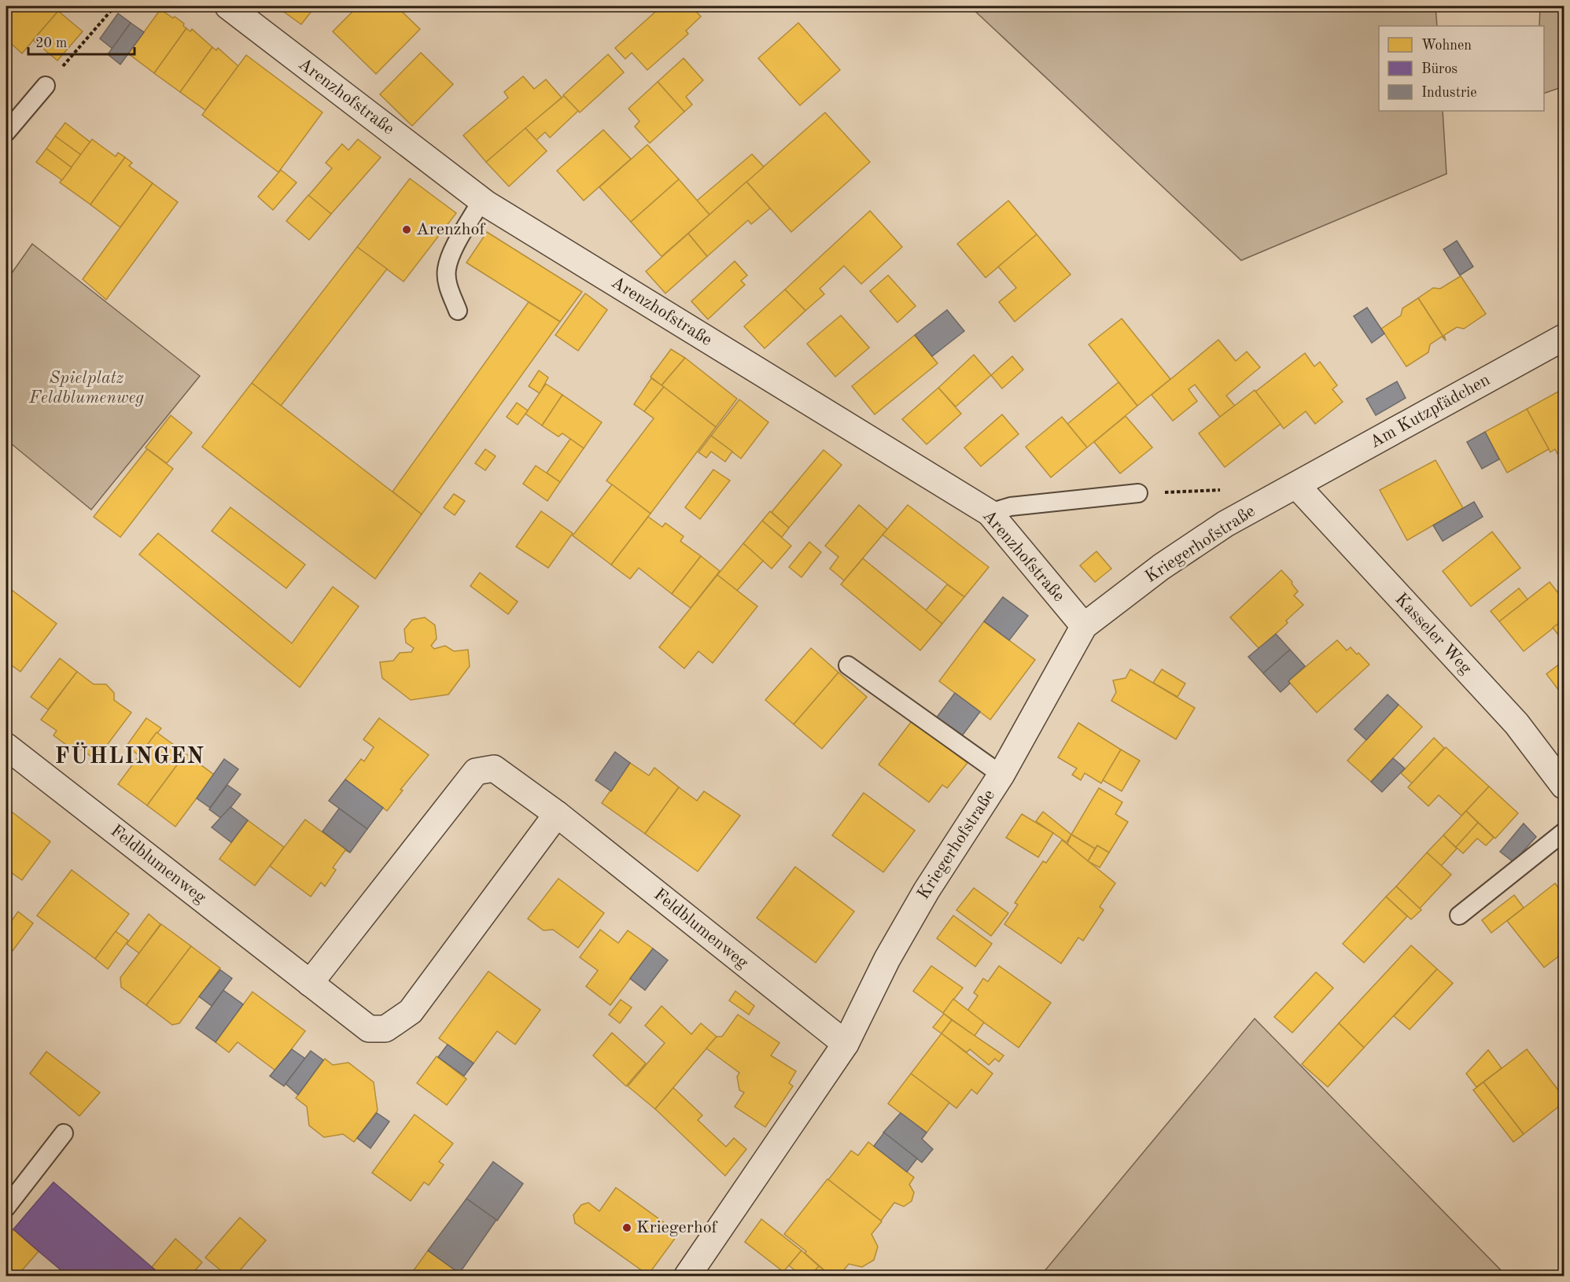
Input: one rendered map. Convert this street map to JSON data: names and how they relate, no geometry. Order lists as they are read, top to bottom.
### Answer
{
  "streets": {
    "street": [
      "Arenzhofstraße",
      "Am Kutzpfädchen",
      "Kriegerhofstraße",
      "Kasseler Weg",
      "Feldblumenweg"
    ]
  },
  "crossings": [
    ["Arenzhofstraße", "Kriegerhofstraße"],
    ["Am Kutzpfädchen", "Kriegerhofstraße"],
    ["Am Kutzpfädchen", "Kasseler Weg"],
    ["Kriegerhofstraße", "Kasseler Weg"],
    ["Kriegerhofstraße", "Feldblumenweg"]
  ],
  "districts": ["FÜHLINGEN"],
  "parks": ["Spielplatz Feldblumenweg"],
  "places": ["Arenzhof", "Kriegerhof"],
  "legend": ["Wohnen", "Büros", "Industrie"],
  "scale_bar": "20 m"
}
